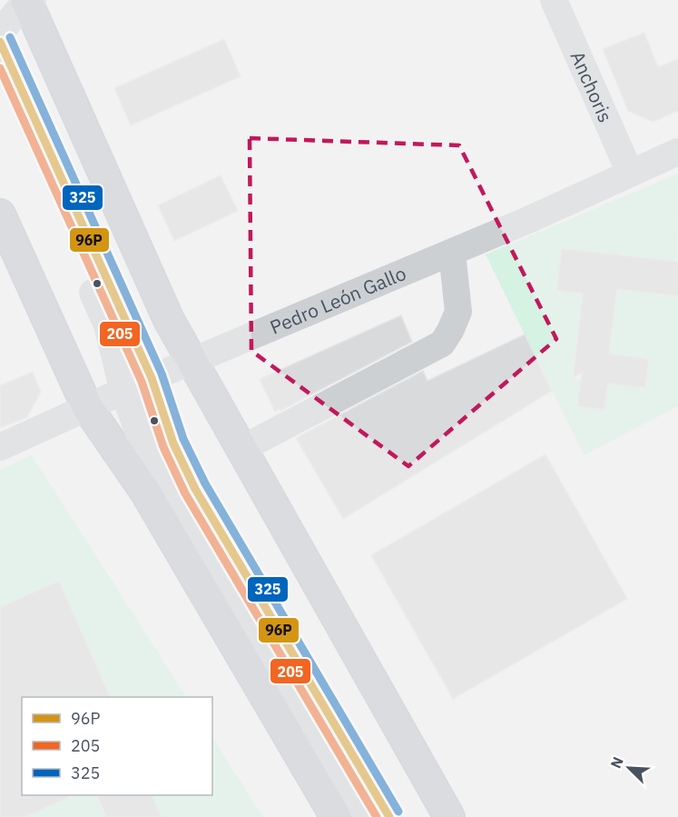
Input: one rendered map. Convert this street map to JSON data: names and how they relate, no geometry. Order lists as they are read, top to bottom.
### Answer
{
  "streets": {
    "street": ["Anchoris", "Pedro León Gallo"]
  },
  "crossings": [
    ["Anchoris", "Pedro León Gallo"]
  ],
  "lines": ["transit line 325", "transit line 96P", "transit line 205"],
  "legend": ["96P", "205", "325"],
  "north": "top left"
}
